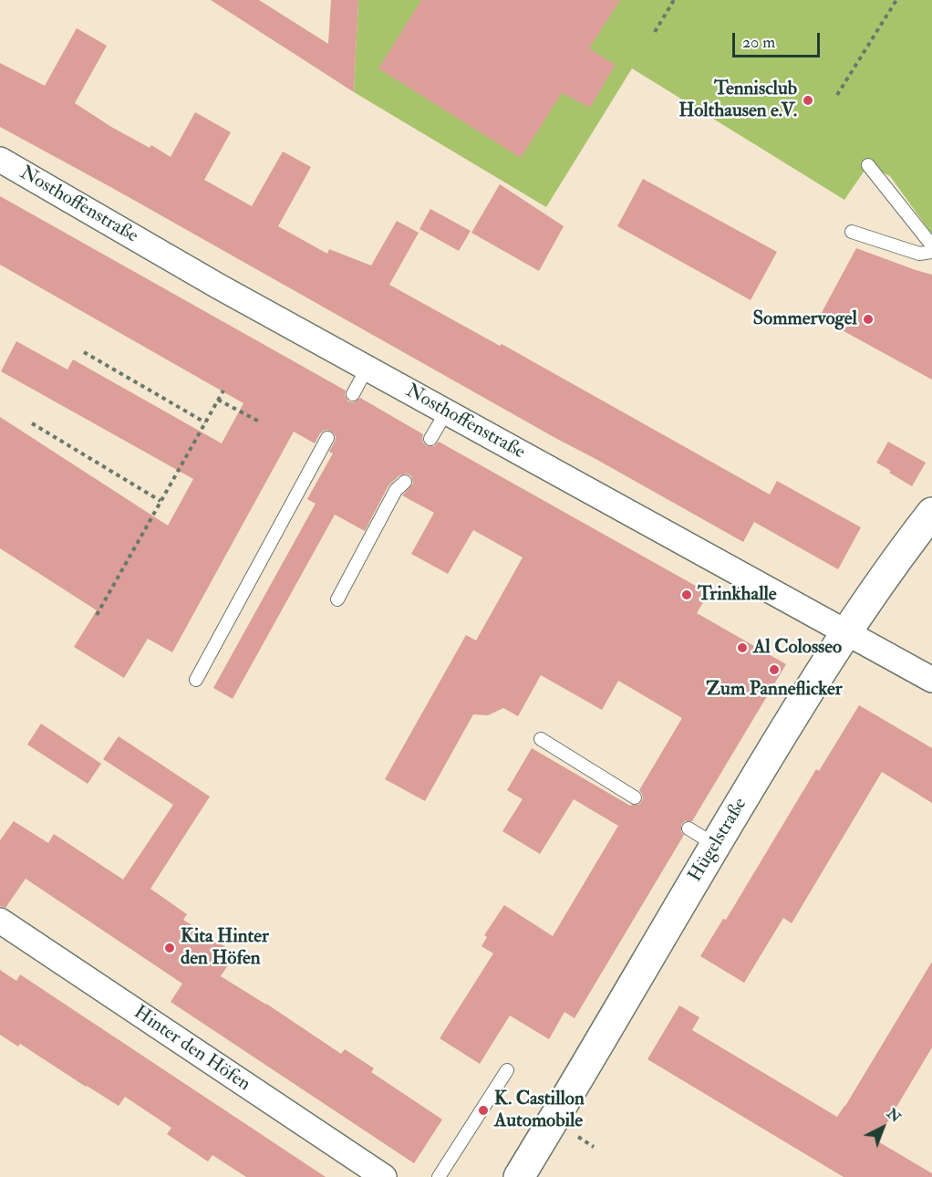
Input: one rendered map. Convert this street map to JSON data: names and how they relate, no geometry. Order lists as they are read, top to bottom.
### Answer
{
  "streets": {
    "street": ["Nosthoffenstraße", "Hügelstraße", "Hinter den Höfen"]
  },
  "crossings": [
    ["Nosthoffenstraße", "Hügelstraße"]
  ],
  "places": [
    "Tennisclub Holthausen e.V.",
    "Sommervogel",
    "Trinkhalle",
    "Al Colosseo",
    "Zum Panneflicker",
    "Kita Hinter den Höfen",
    "K. Castillon Automobile"
  ],
  "scale_bar": "20 m",
  "north": "top right"
}
